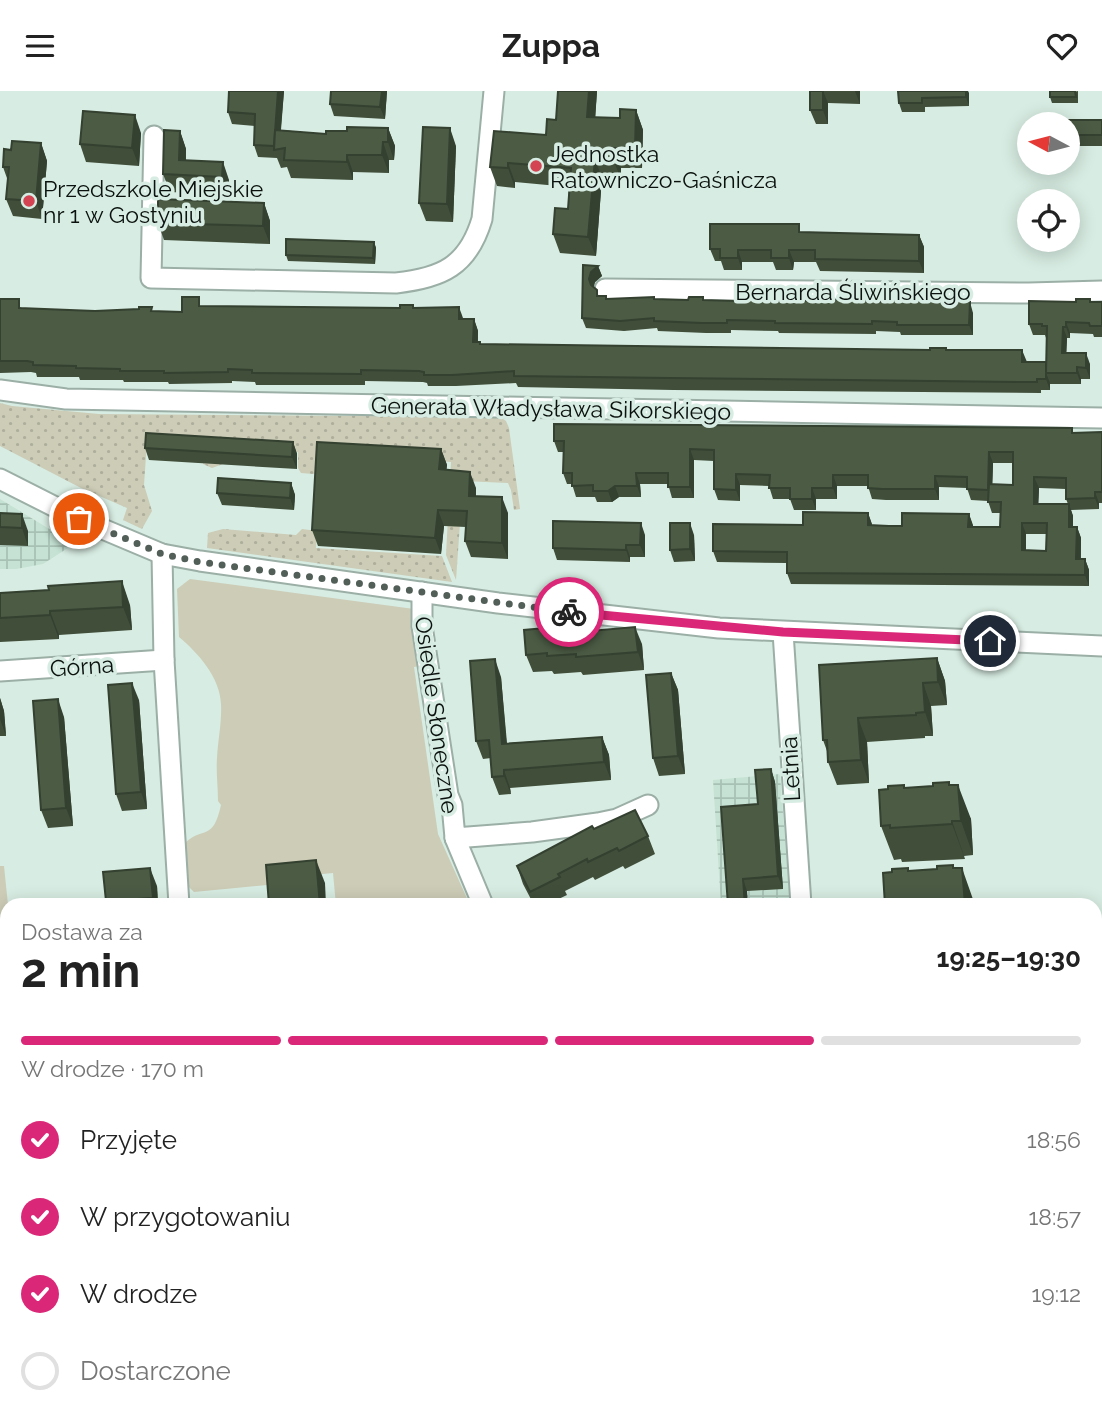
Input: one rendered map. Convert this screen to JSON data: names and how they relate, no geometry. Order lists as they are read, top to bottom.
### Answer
{
  "streets": {
    "street": [
      "Bernarda Śliwińskiego",
      "Generała Władysława Sikorskiego",
      "Górna",
      "Osiedle Słoneczne",
      "Letnia"
    ]
  },
  "places": ["Jednostka Ratowniczo-Gaśnicza", "Przedszkole Miejskie nr 1 w Gostyniu"],
  "north": "left",
  "page": {
    "header": "Zuppa",
    "heading": ["2 min", "Dostawa za", "19:25–19:30"],
    "bar": "W drodze · 170 m",
    "list": [
      ["Przyjęte", "18:56"],
      ["W przygotowaniu", "18:57"],
      ["W drodze", "19:12"],
      "Dostarczone"
    ]
  }
}
